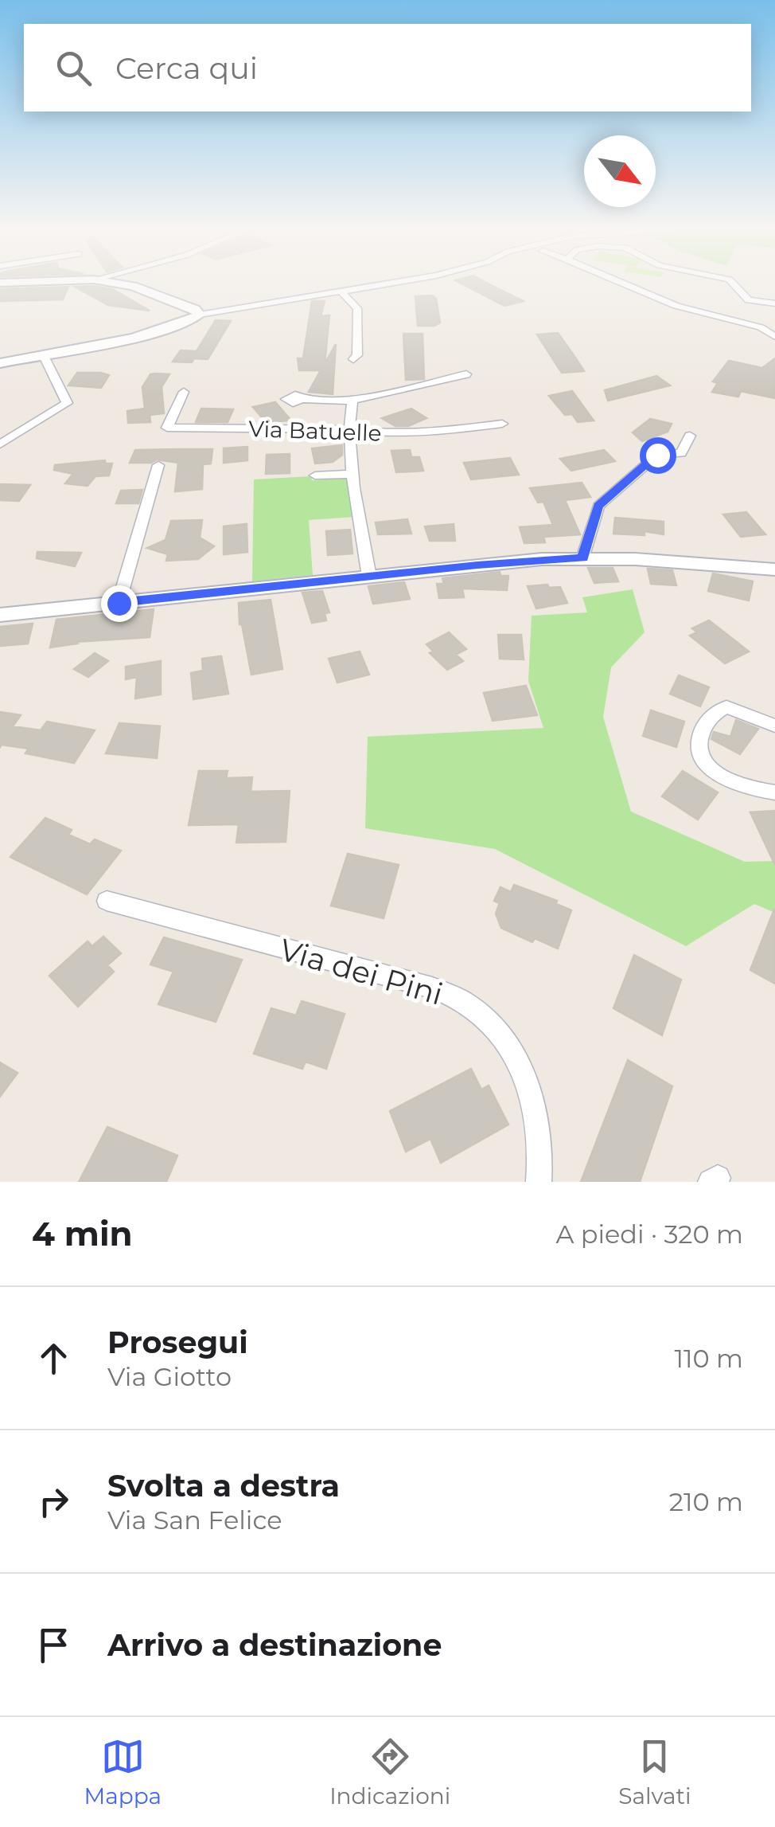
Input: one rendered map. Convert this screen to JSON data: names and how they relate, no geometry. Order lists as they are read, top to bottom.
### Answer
{
  "streets": {
    "street": ["Via Batuelle", "Via dei Pini"]
  },
  "north": "bottom right",
  "page": {
    "search": "Cerca qui",
    "heading": ["4 min", "A piedi · 320 m"],
    "list": [
      ["Prosegui", "Via Giotto", "110 m"],
      ["Svolta a destra", "Via San Felice", "210 m"],
      "Arrivo a destinazione"
    ],
    "nav": ["Mappa", "Indicazioni", "Salvati"]
  }
}
